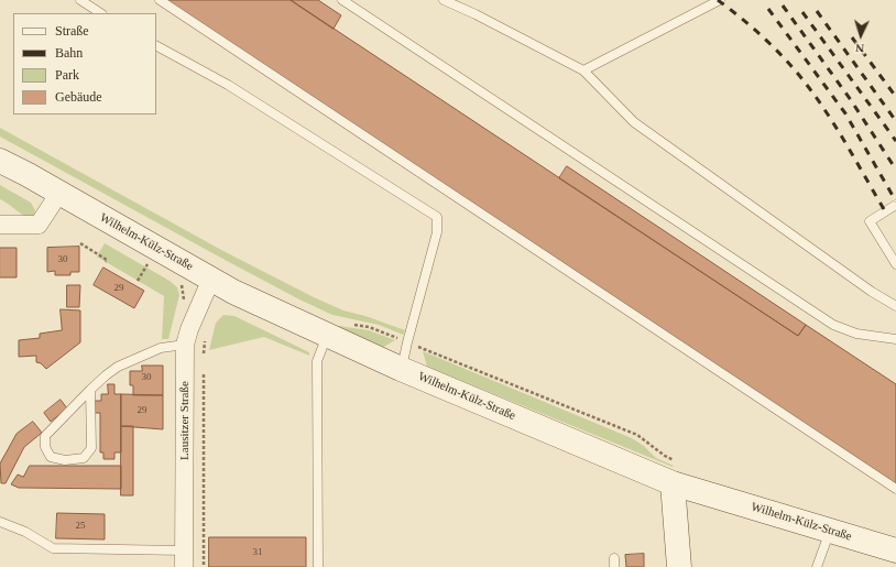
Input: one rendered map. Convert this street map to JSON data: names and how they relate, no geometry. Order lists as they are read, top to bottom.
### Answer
{
  "streets": {
    "main road": ["Wilhelm-Külz-Straße"],
    "street": ["Lausitzer Straße"]
  },
  "crossings": [
    ["Wilhelm-Külz-Straße", "Lausitzer Straße"]
  ],
  "house_numbers": [
    "30",
    "29",
    "30",
    "29",
    "25",
    "31"
  ],
  "legend": [
    "Straße",
    "Bahn",
    "Park",
    "Gebäude"
  ],
  "north": "bottom"
}
